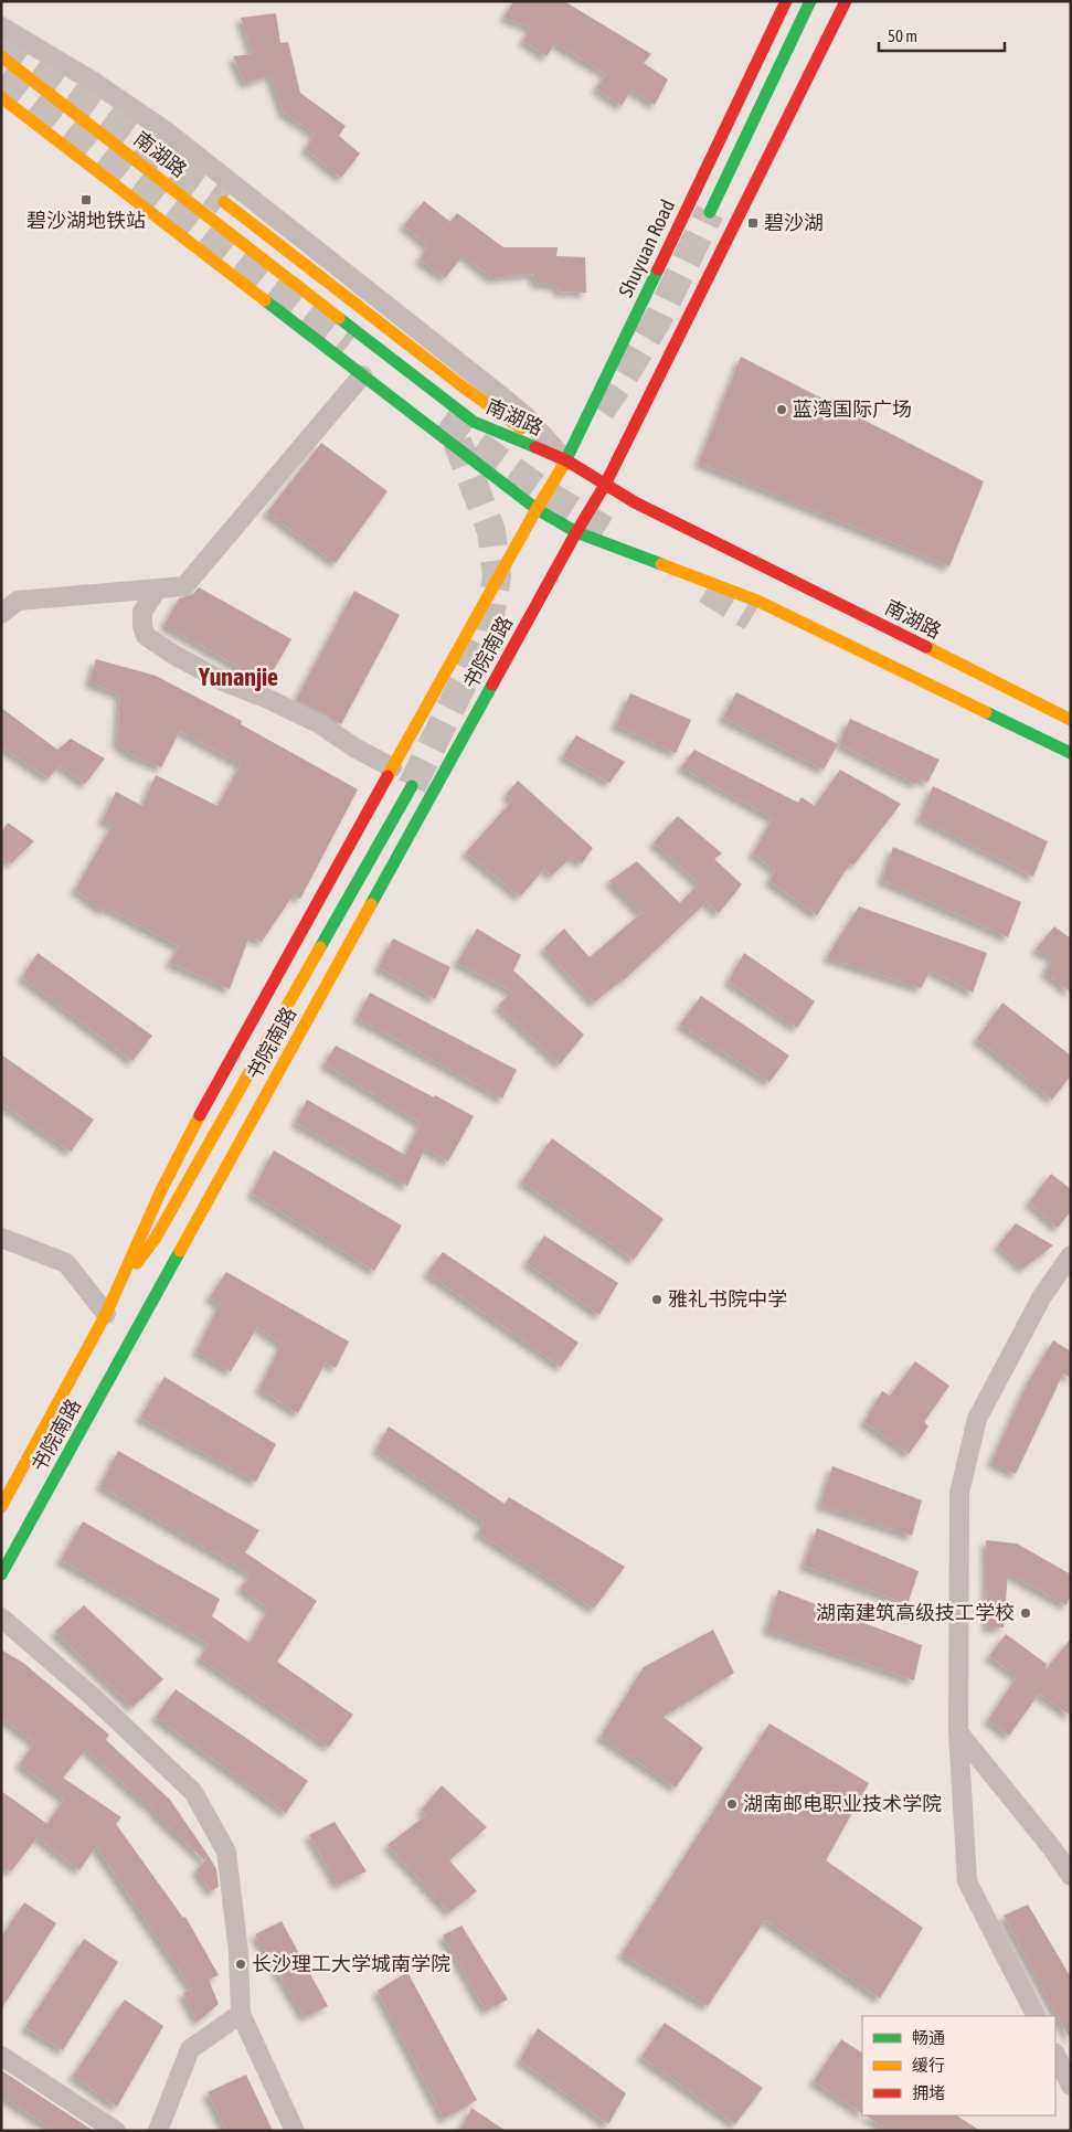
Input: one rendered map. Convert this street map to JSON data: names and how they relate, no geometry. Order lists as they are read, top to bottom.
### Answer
{
  "streets": {
    "main road": ["南湖路", "Shuyuan Road", "书院南路"]
  },
  "crossings": [
    ["南湖路", "Shuyuan Road"],
    ["南湖路", "书院南路"],
    ["Shuyuan Road", "书院南路"]
  ],
  "districts": ["Yunanjie"],
  "places": {
    "transit": ["碧沙湖地铁站", "碧沙湖"],
    "other": [
      "蓝湾国际广场",
      "雅礼书院中学",
      "湖南建筑高级技工学校",
      "湖南邮电职业技术学院",
      "长沙理工大学城南学院"
    ]
  },
  "legend": ["畅通", "缓行", "拥堵"],
  "scale_bar": "50 m"
}
